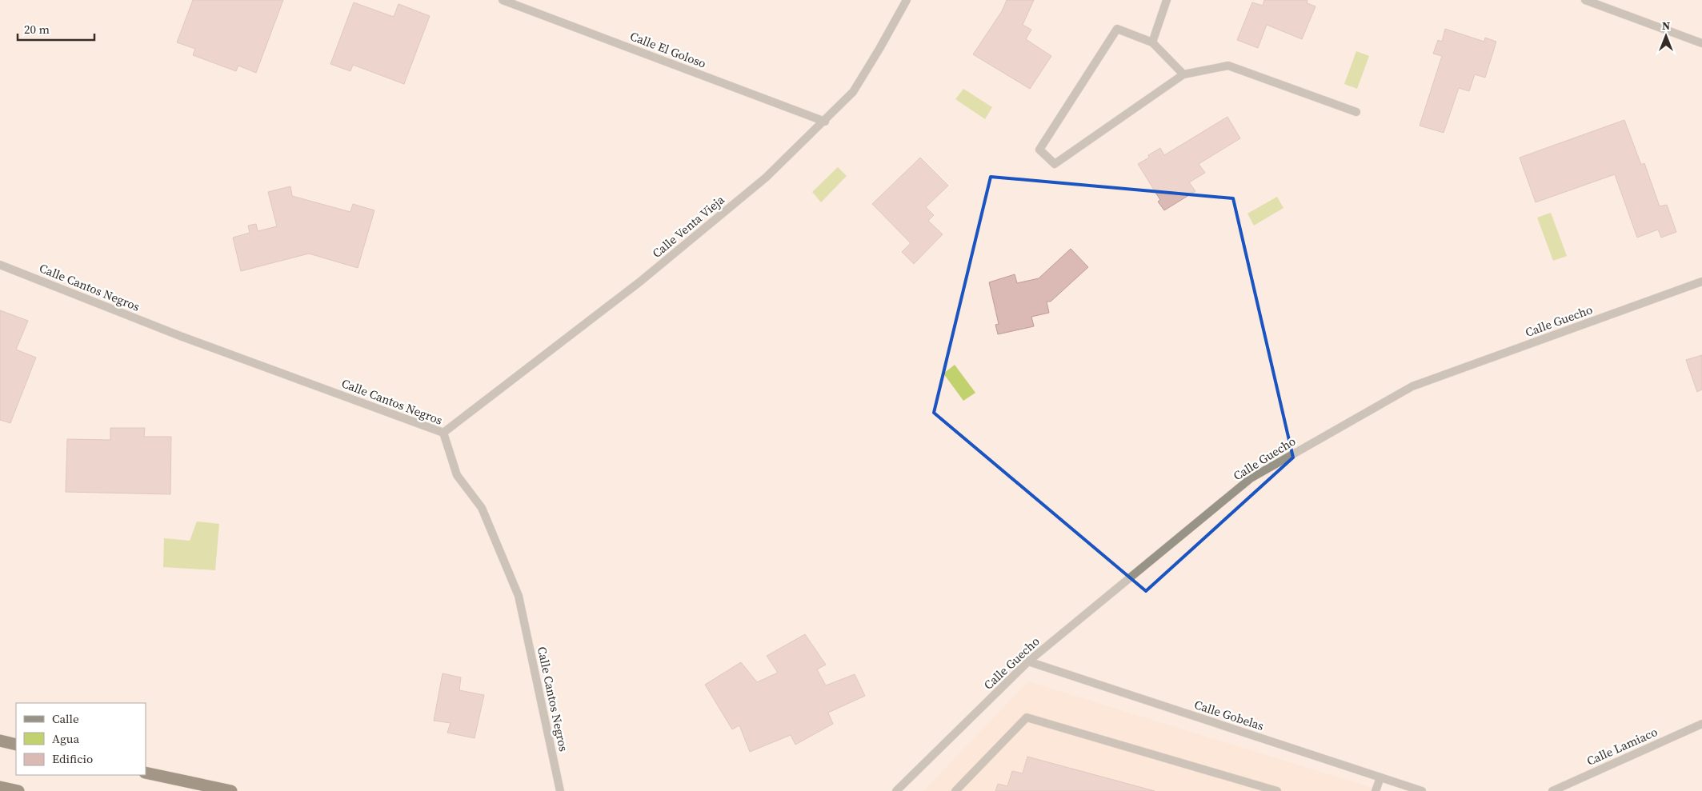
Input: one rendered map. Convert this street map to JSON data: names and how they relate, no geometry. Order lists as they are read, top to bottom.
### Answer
{
  "streets": {
    "street": [
      "Calle El Goloso",
      "Calle Venta Vieja",
      "Calle Cantos Negros",
      "Calle Guecho",
      "Calle Gobelas",
      "Calle Lamiaco"
    ]
  },
  "crossings": [
    ["Calle El Goloso", "Calle Venta Vieja"],
    ["Calle Venta Vieja", "Calle Cantos Negros"],
    ["Calle Guecho", "Calle Gobelas"]
  ],
  "legend": ["Calle", "Agua", "Edificio"],
  "scale_bar": "20 m",
  "north": "top"
}
